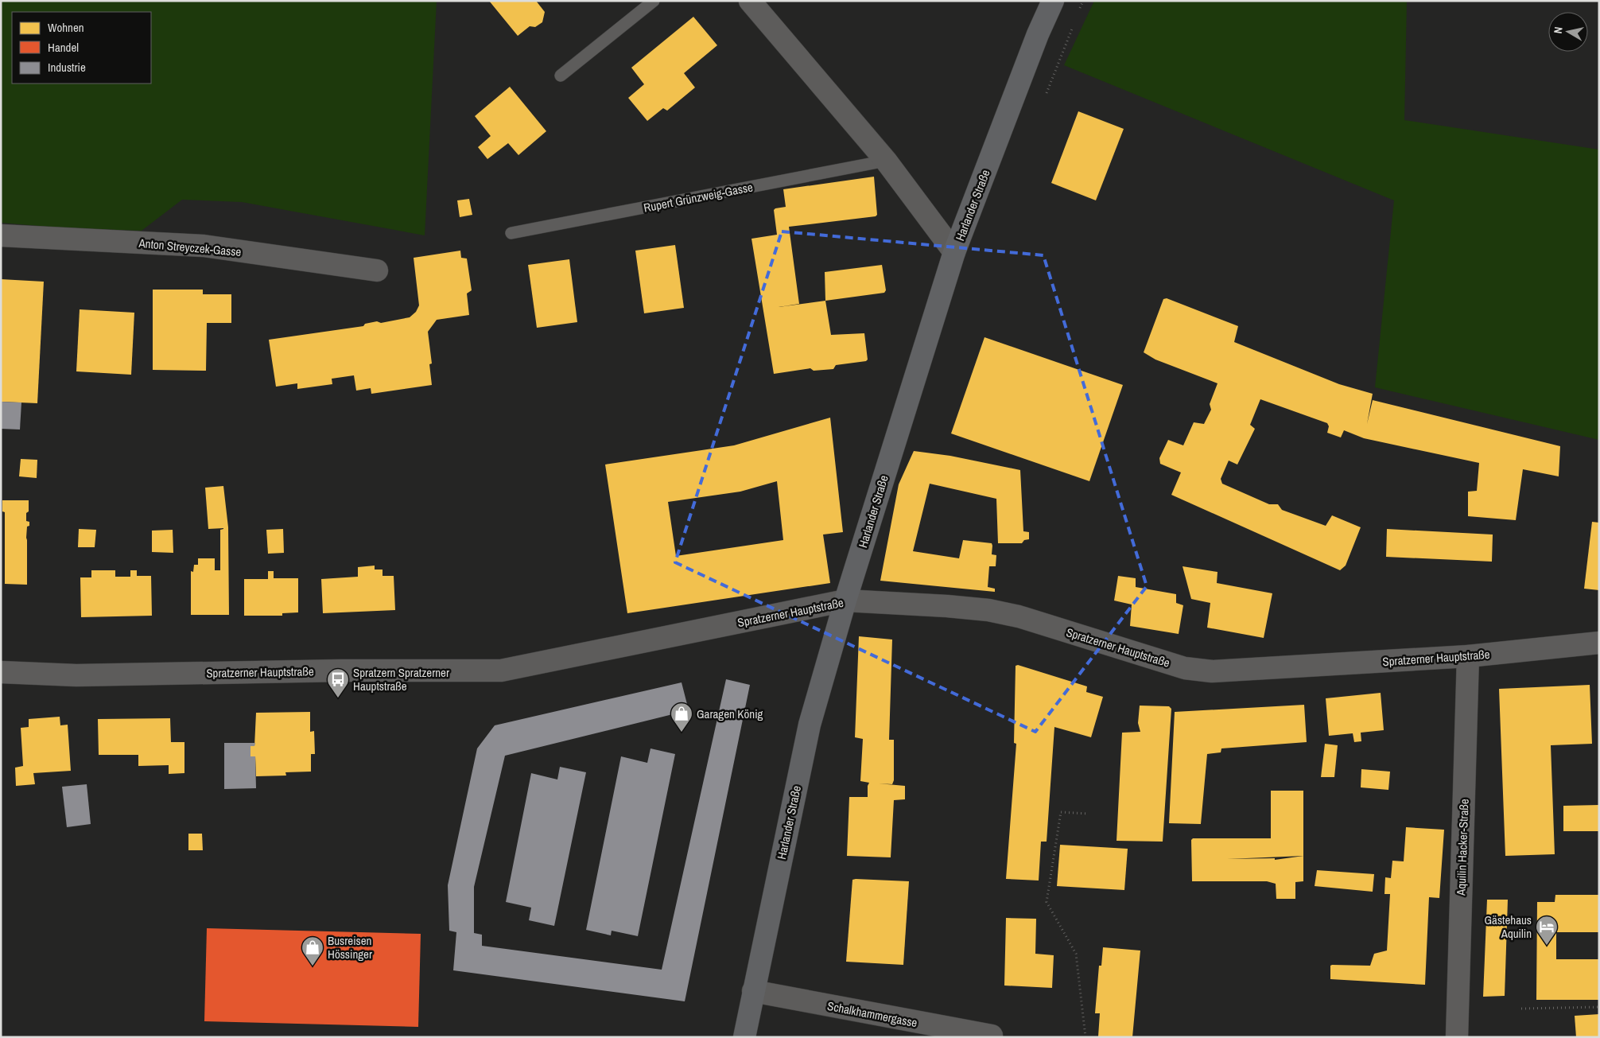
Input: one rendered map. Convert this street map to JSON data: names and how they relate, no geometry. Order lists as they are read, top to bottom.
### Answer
{
  "streets": {
    "main road": ["Harlander Straße"],
    "street": [
      "Anton Streyczek-Gasse",
      "Spratzerner Hauptstraße",
      "Aquilin Hacker-Straße",
      "Schalkhammergasse"
    ],
    "lane": ["Rupert Grünzweig-Gasse"]
  },
  "crossings": [
    ["Harlander Straße", "Spratzerner Hauptstraße"],
    ["Harlander Straße", "Schalkhammergasse"],
    ["Spratzerner Hauptstraße", "Aquilin Hacker-Straße"]
  ],
  "places": {
    "bus stop": ["Spratzern Spratzerner Hauptstraße"],
    "shop": ["Garagen König", "Busreisen Hössinger"],
    "hotel": ["Gästehaus Aquilin"]
  },
  "legend": ["Wohnen", "Handel", "Industrie"],
  "north": "left"
}
